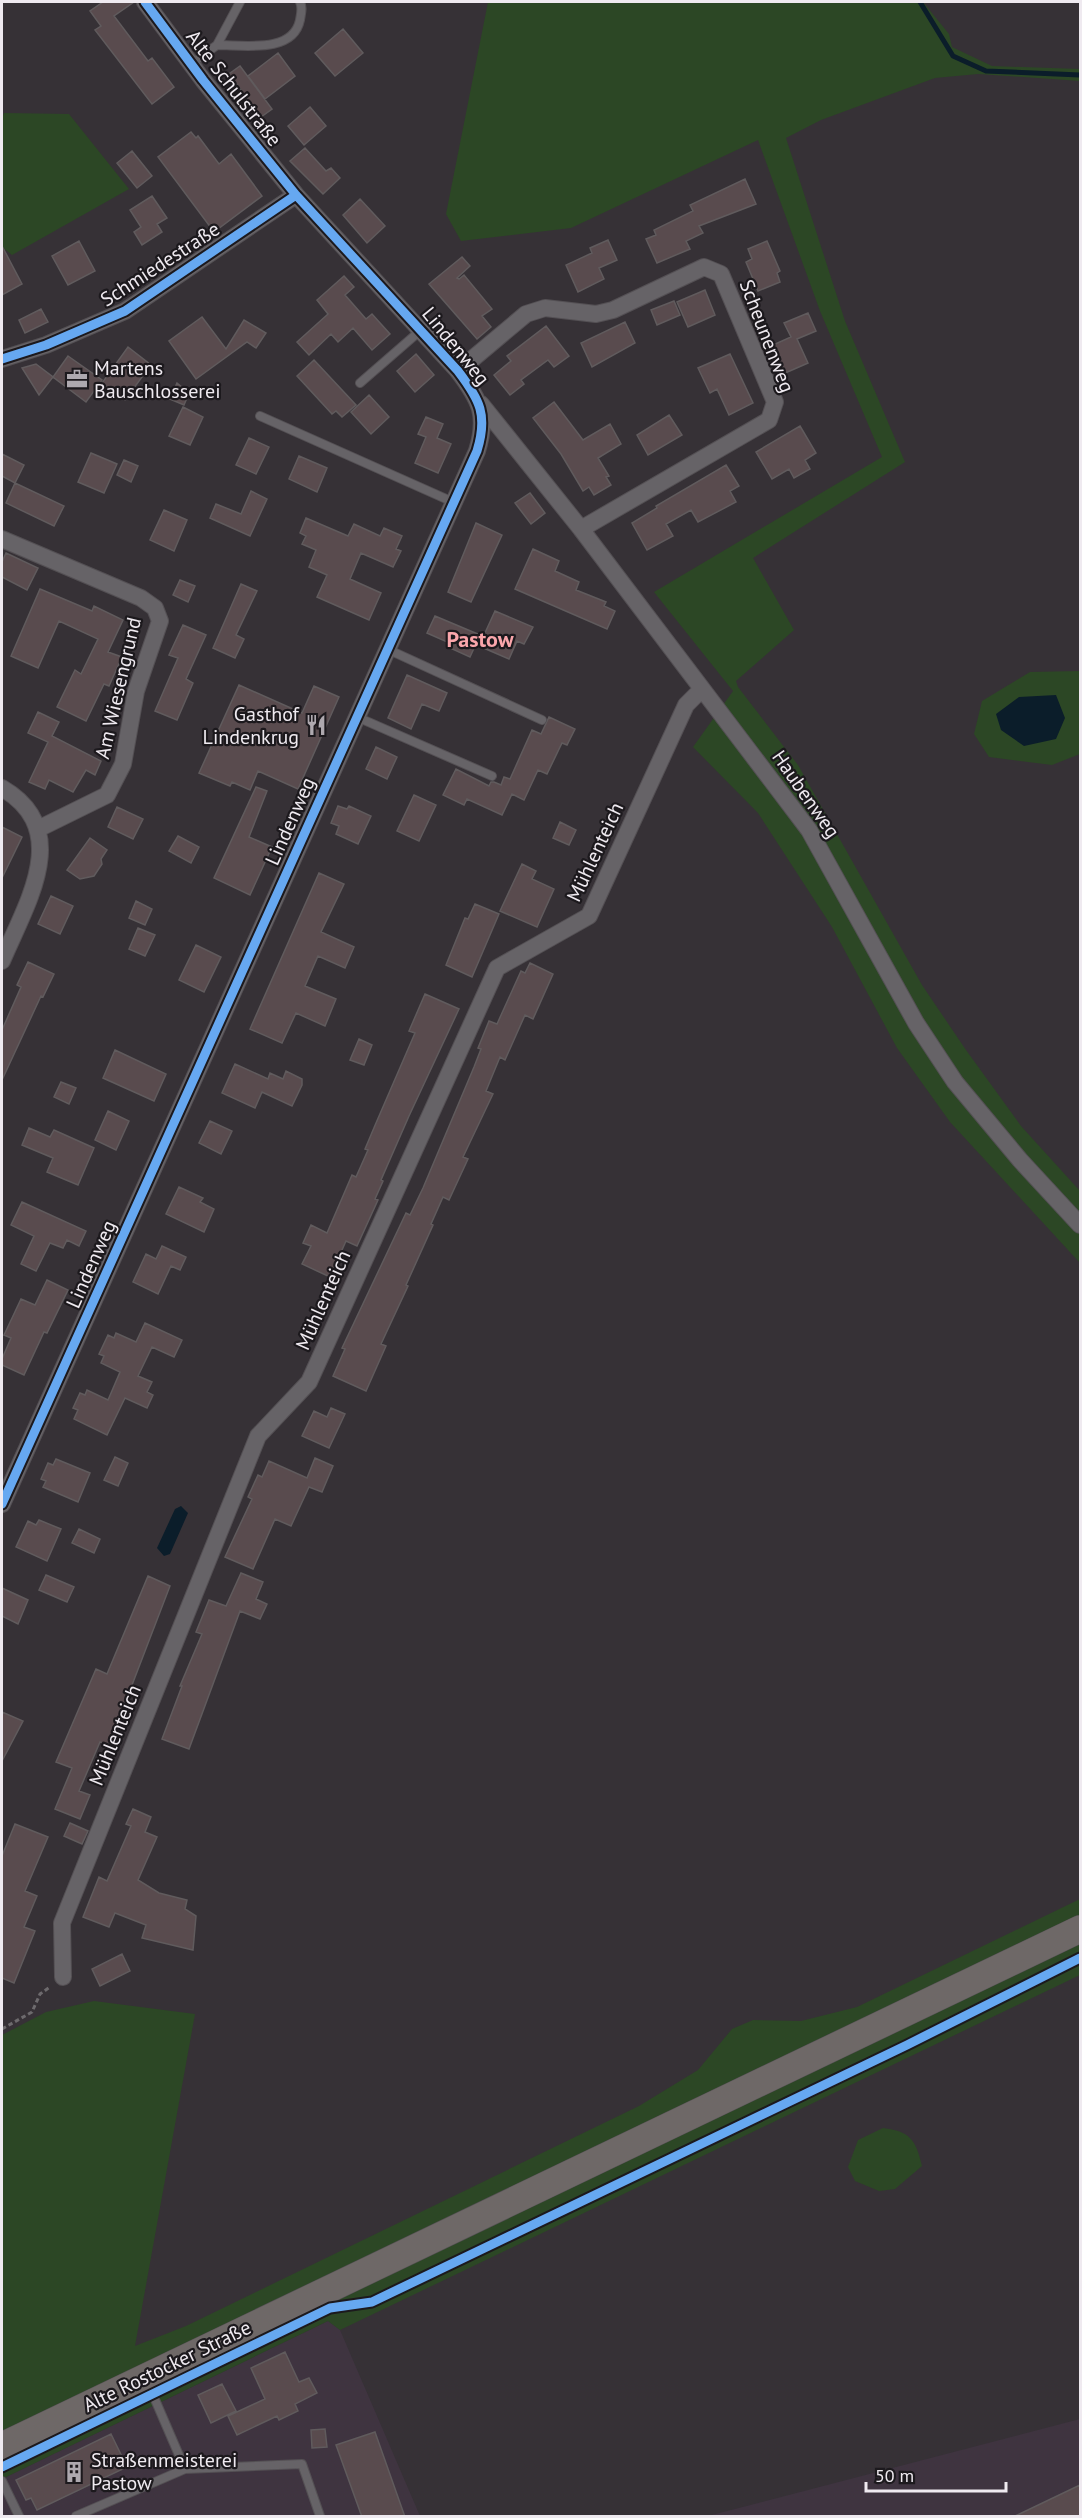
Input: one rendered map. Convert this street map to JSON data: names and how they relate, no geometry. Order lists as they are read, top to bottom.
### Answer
{
  "streets": {
    "main road": ["Alte Rostocker Straße"],
    "street": [
      "Alte Schulstraße",
      "Schmiedestraße",
      "Scheunenweg",
      "Lindenweg",
      "Am Wiesengrund",
      "Haubenweg",
      "Mühlenteich"
    ]
  },
  "crossings": [
    ["Alte Schulstraße", "Schmiedestraße"],
    ["Alte Schulstraße", "Lindenweg"],
    ["Schmiedestraße", "Lindenweg"],
    ["Scheunenweg", "Lindenweg"],
    ["Scheunenweg", "Haubenweg"],
    ["Lindenweg", "Haubenweg"],
    ["Haubenweg", "Mühlenteich"]
  ],
  "districts": ["Pastow"],
  "places": {
    "office": ["Martens Bauschlosserei"],
    "restaurant": ["Gasthof Lindenkrug"],
    "building": ["Straßenmeisterei Pastow"]
  },
  "scale_bar": "50 m"
}
